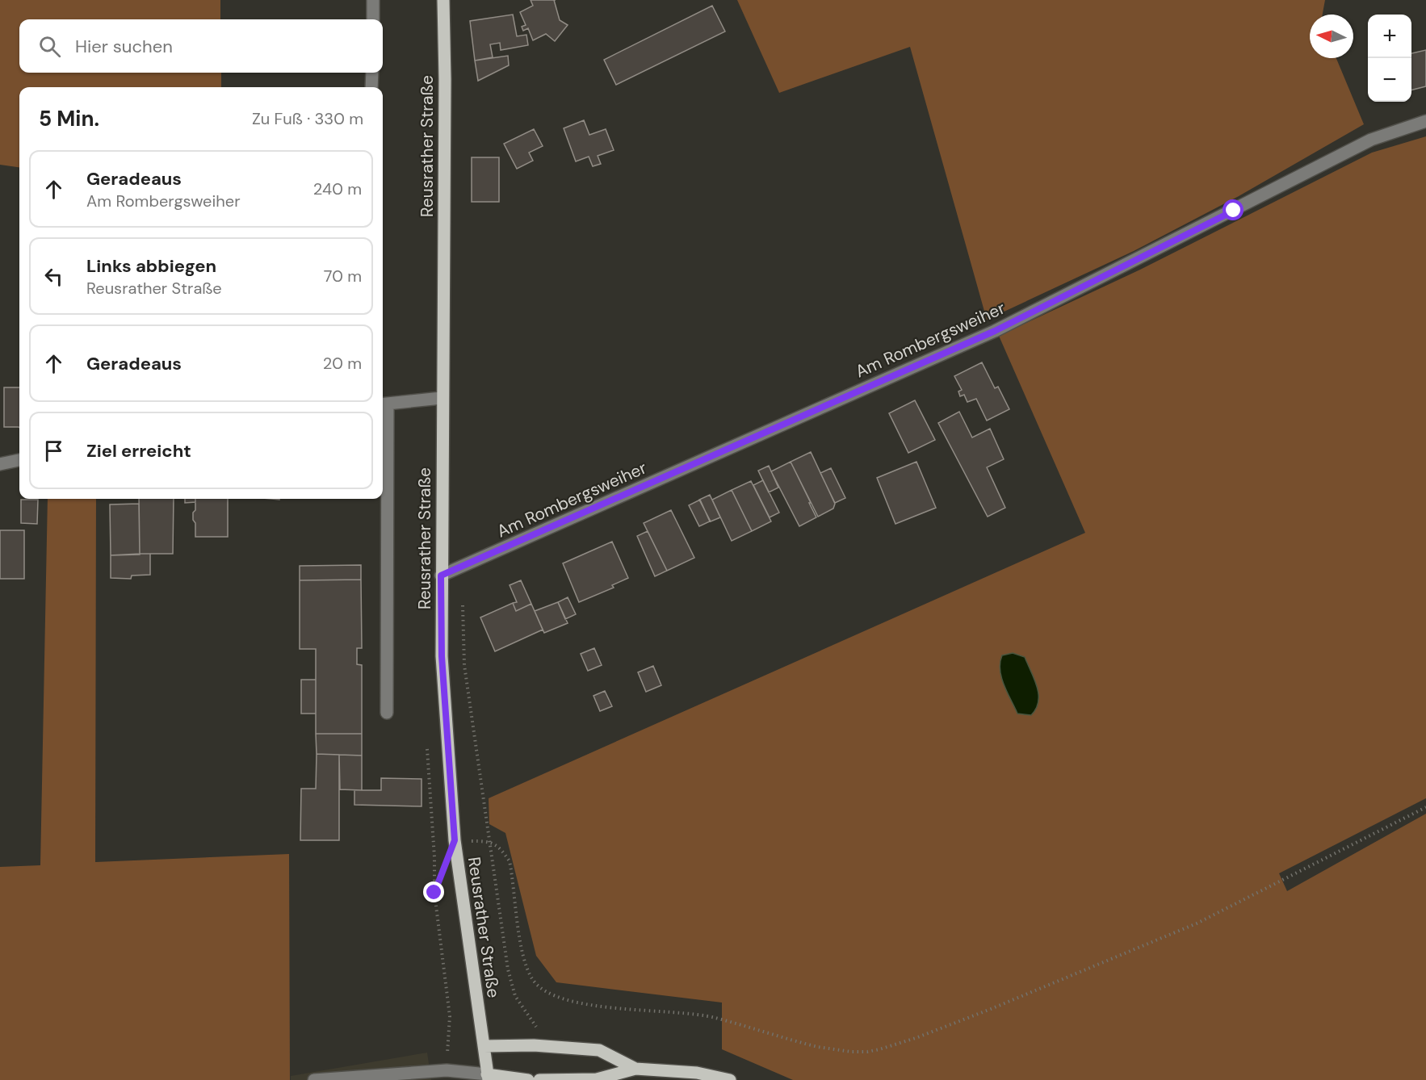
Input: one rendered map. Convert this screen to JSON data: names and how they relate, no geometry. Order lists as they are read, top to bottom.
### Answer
{
  "streets": {
    "main road": ["Reusrather Straße"],
    "street": ["Am Rombergsweiher"]
  },
  "crossings": [
    ["Reusrather Straße", "Am Rombergsweiher"]
  ],
  "north": "left",
  "page": {
    "map_buttons": ["+", "−"],
    "search": "Hier suchen",
    "heading": ["5 Min.", "Zu Fuß · 330 m"],
    "list": [
      ["Geradeaus", "Am Rombergsweiher", "240 m"],
      ["Links abbiegen", "Reusrather Straße", "70 m"],
      ["Geradeaus", "20 m"],
      "Ziel erreicht"
    ]
  }
}
